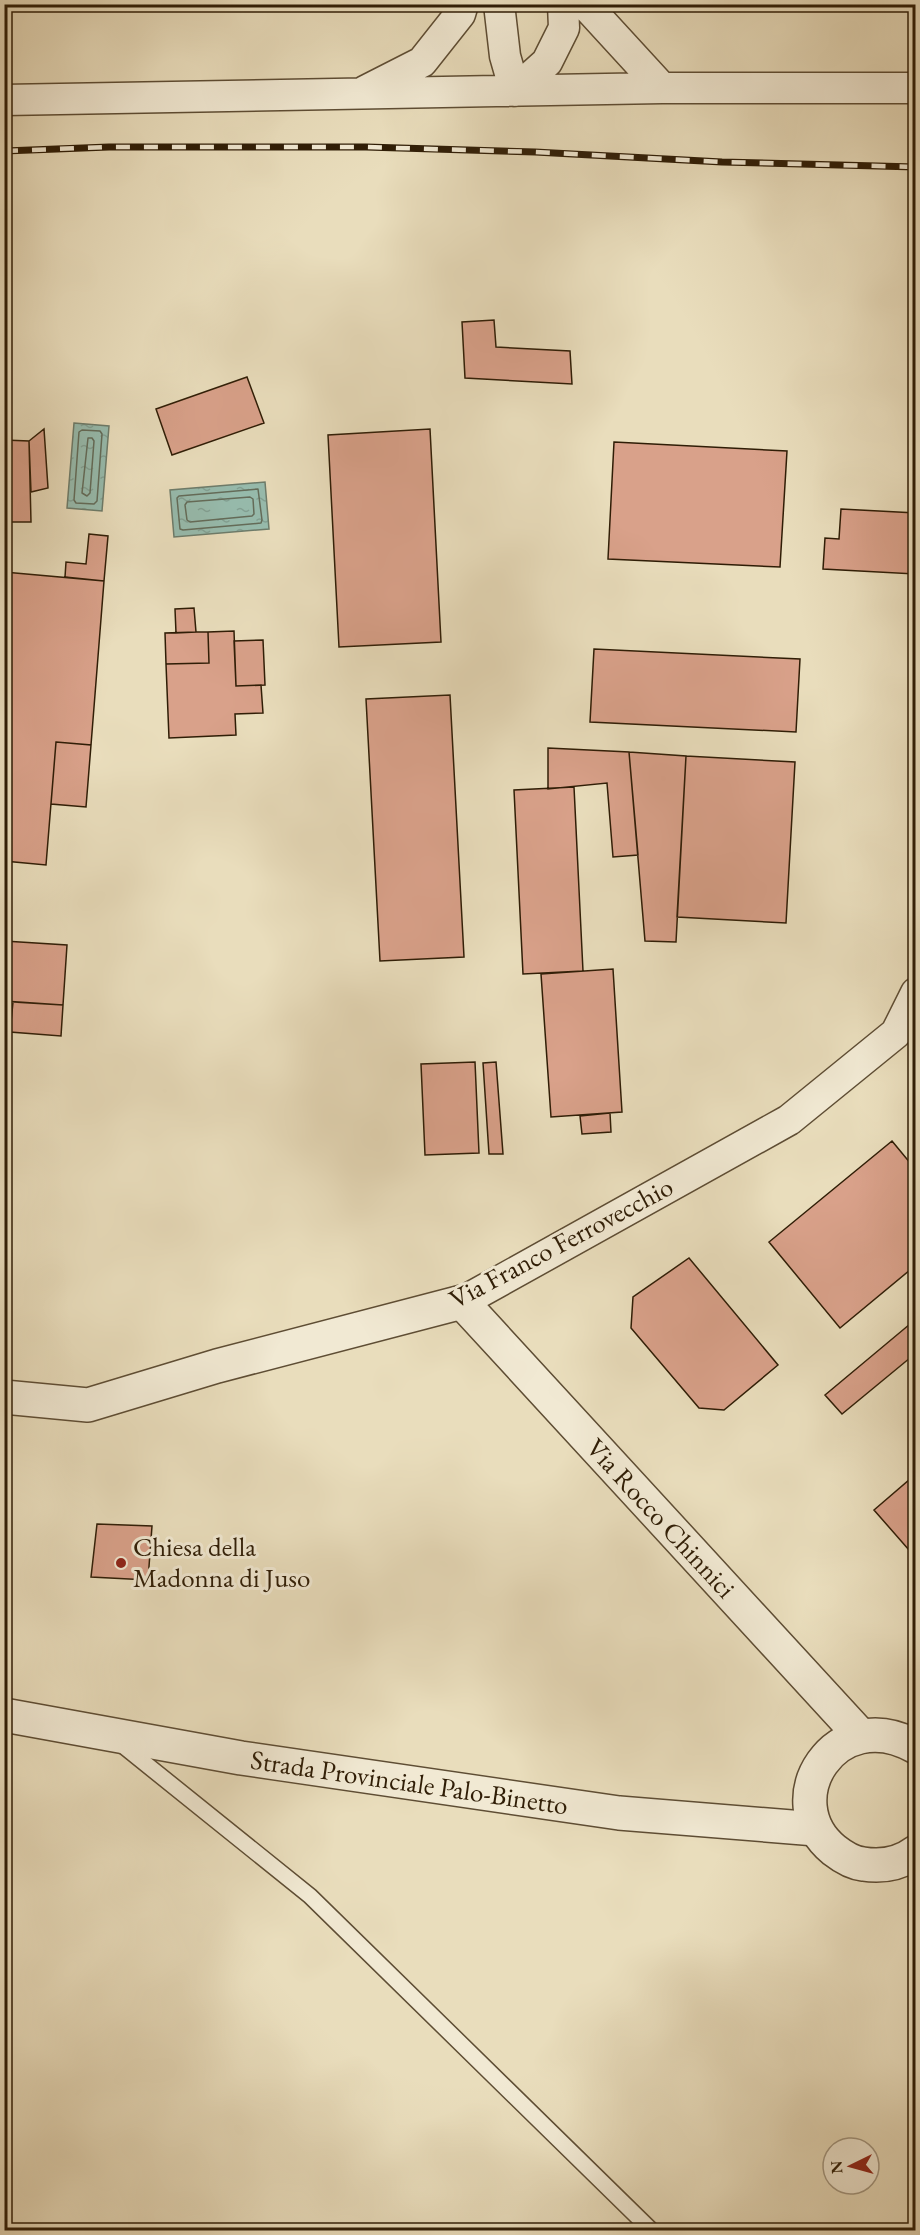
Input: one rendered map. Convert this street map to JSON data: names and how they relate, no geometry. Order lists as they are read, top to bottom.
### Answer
{
  "streets": {
    "street": ["Via Franco Ferrovecchio", "Via Rocco Chinnici", "Strada Provinciale Palo-Binetto"]
  },
  "crossings": [
    ["Via Franco Ferrovecchio", "Via Rocco Chinnici"]
  ],
  "places": ["Chiesa della Madonna di Juso"],
  "north": "left"
}
